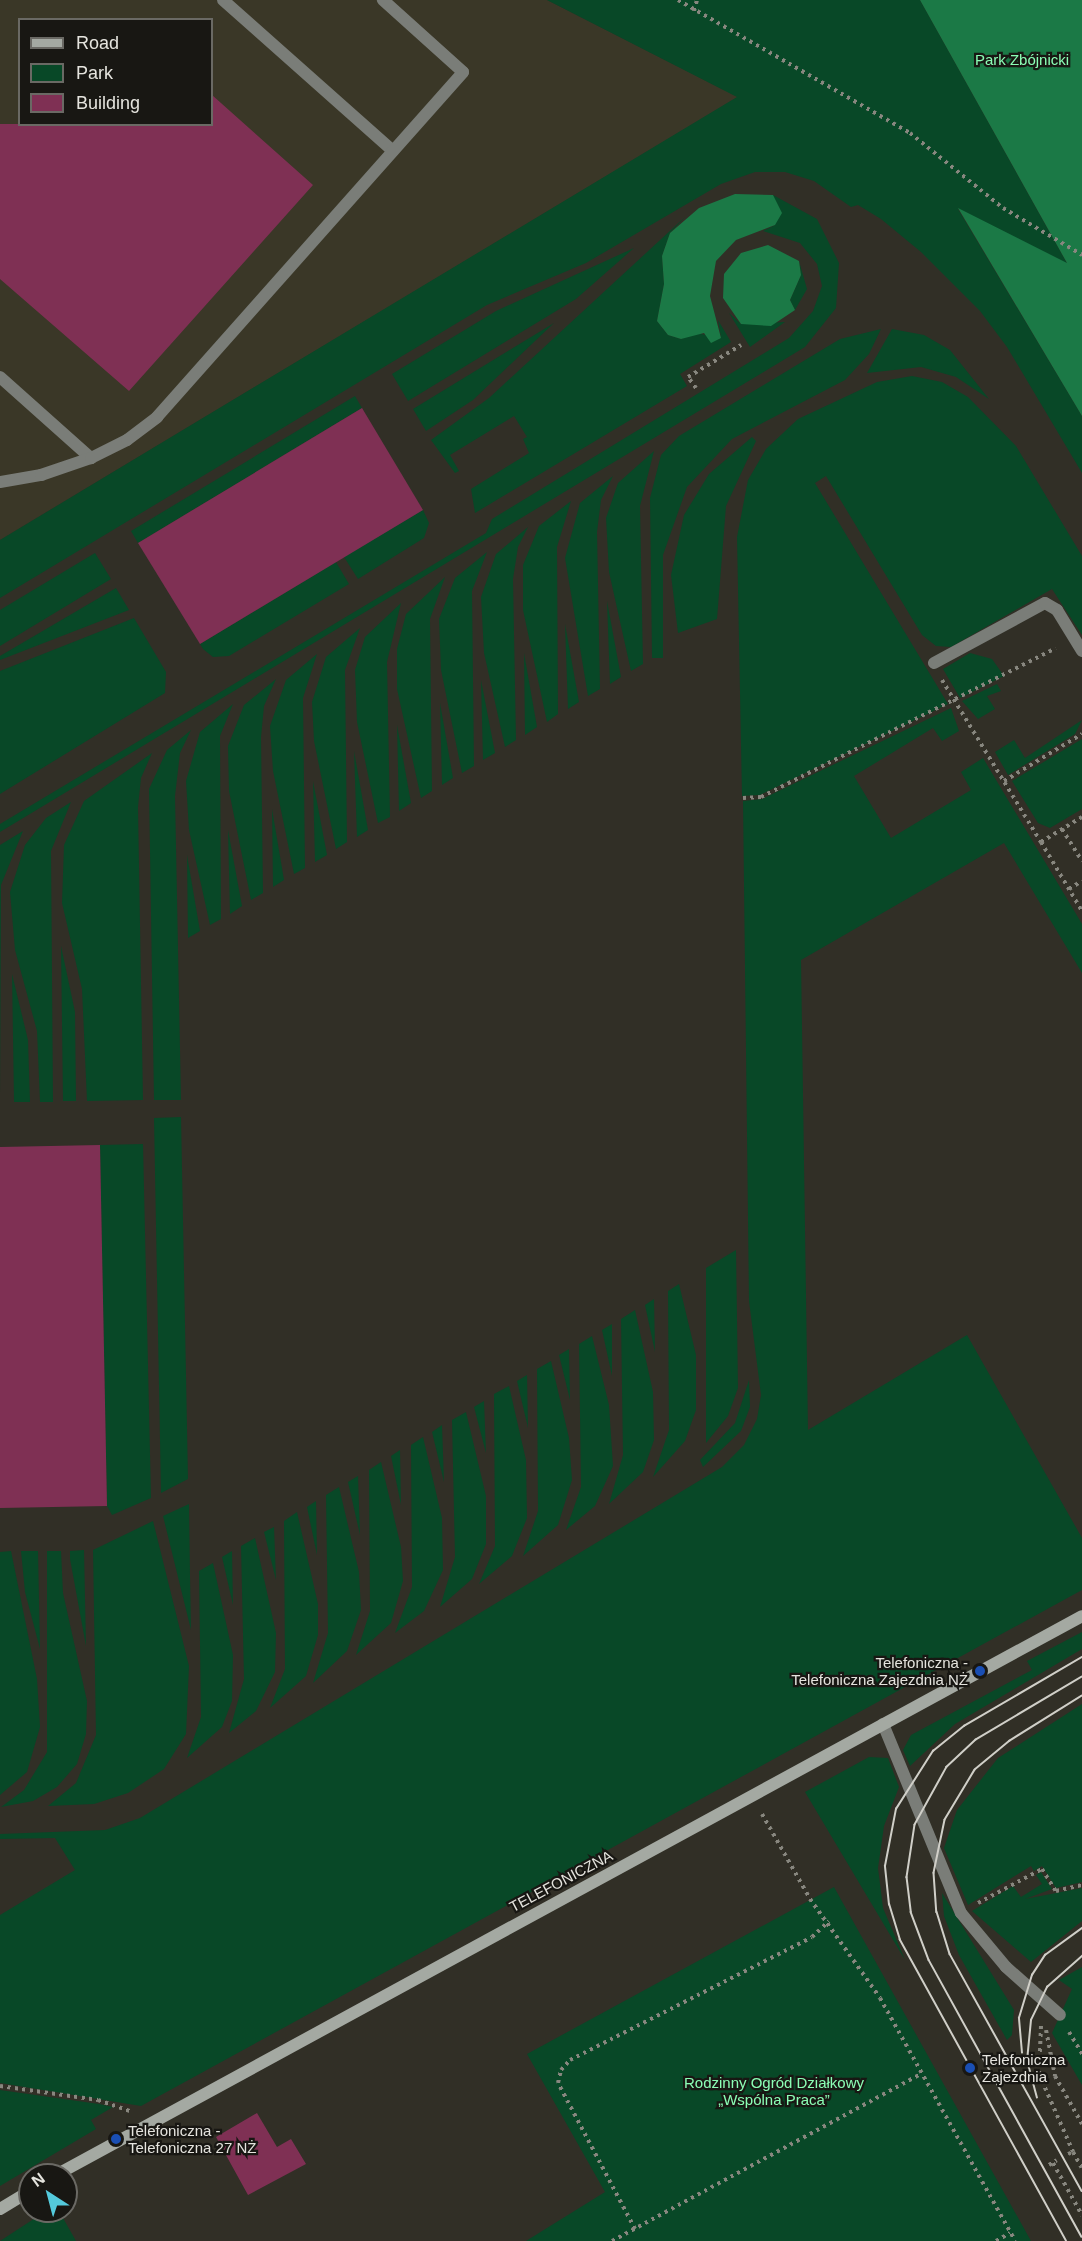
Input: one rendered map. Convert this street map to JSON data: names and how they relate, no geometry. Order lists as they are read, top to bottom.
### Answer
{
  "streets": {
    "street": ["TELEFONICZNA"]
  },
  "parks": ["Park Zbójnicki", "Rodzinny Ogród Działkowy „Wspólna Praca”"],
  "places": ["Telefoniczna - Telefoniczna Zajezdnia NŻ", "Telefoniczna Zajezdnia", "Telefoniczna - Telefoniczna 27 NŻ"],
  "legend": ["Road", "Park", "Building"],
  "north": "top left"
}
